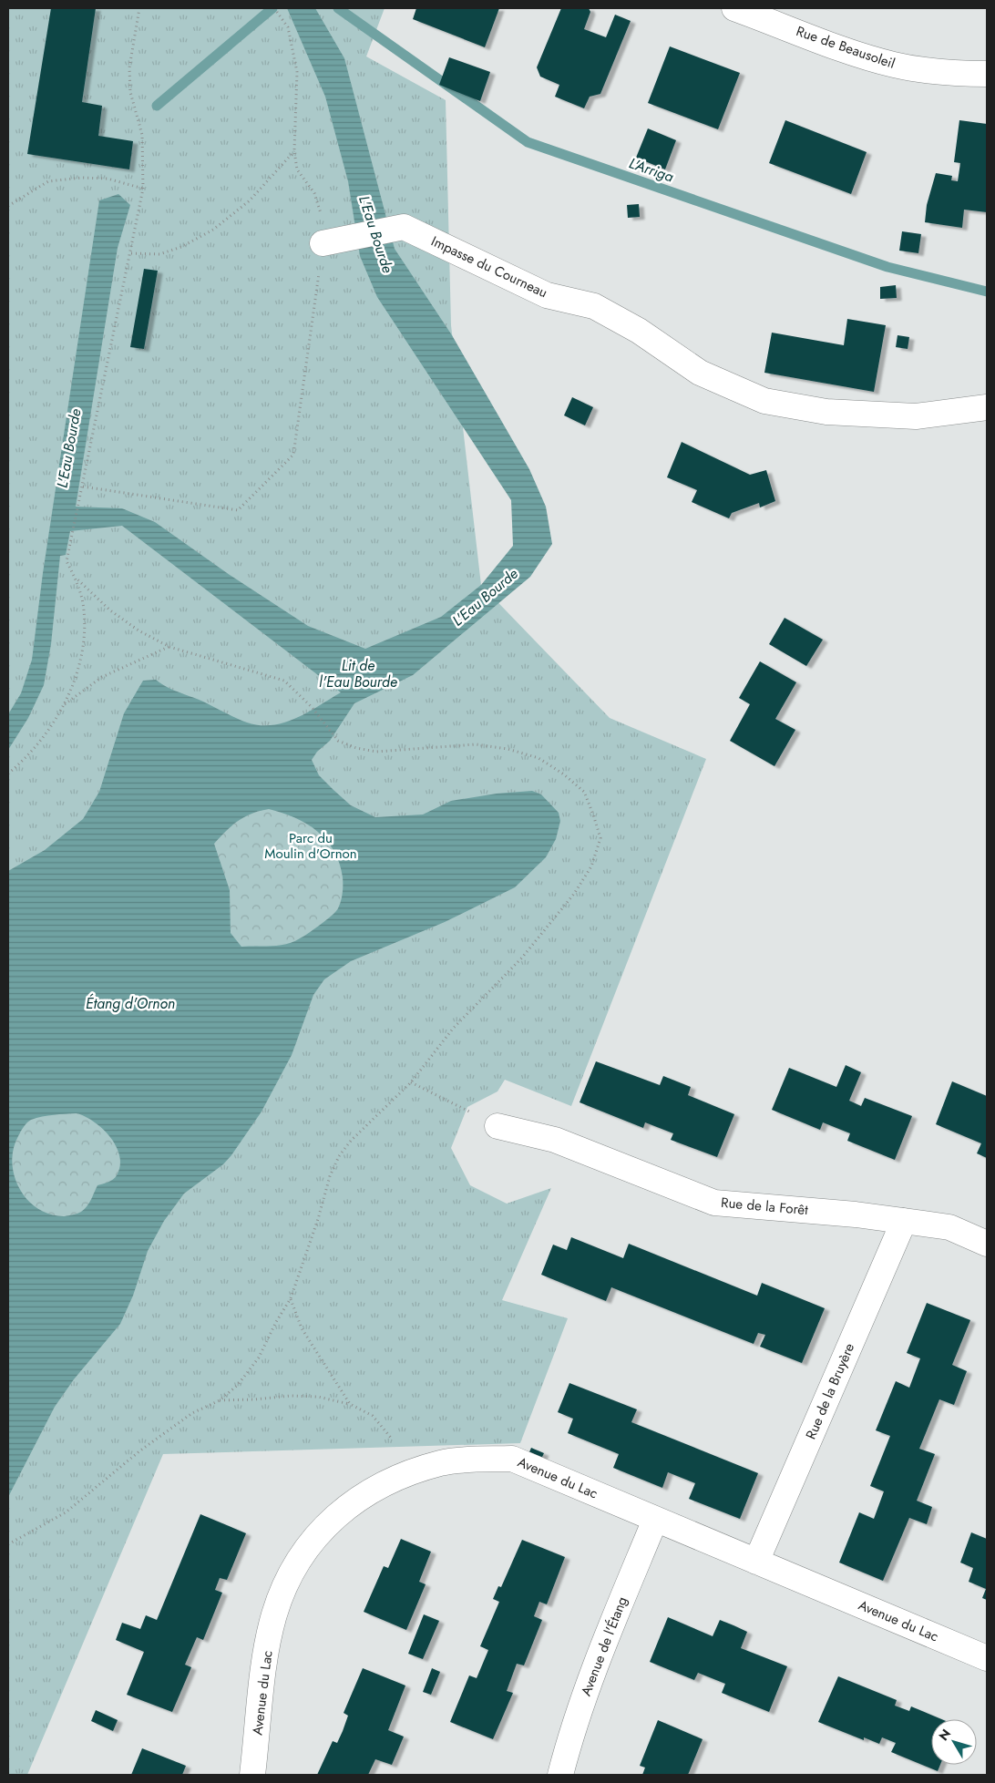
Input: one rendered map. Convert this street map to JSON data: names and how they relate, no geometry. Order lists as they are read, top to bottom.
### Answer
{
  "streets": {
    "street": [
      "Rue de Beausoleil",
      "Impasse du Courneau",
      "Rue de la Forêt",
      "Rue de la Bruyère",
      "Avenue du Lac",
      "Avenue de l'Étang"
    ]
  },
  "crossings": [
    ["Rue de la Forêt", "Rue de la Bruyère"],
    ["Rue de la Bruyère", "Avenue du Lac"],
    ["Avenue du Lac", "Avenue de l'Étang"]
  ],
  "water": [
    "L'Arriga",
    "L'Eau Bourde",
    "Lit de l'Eau Bourde",
    "Étang d'Ornon"
  ],
  "parks": ["Parc du Moulin d'Ornon"],
  "north": "top left"
}
